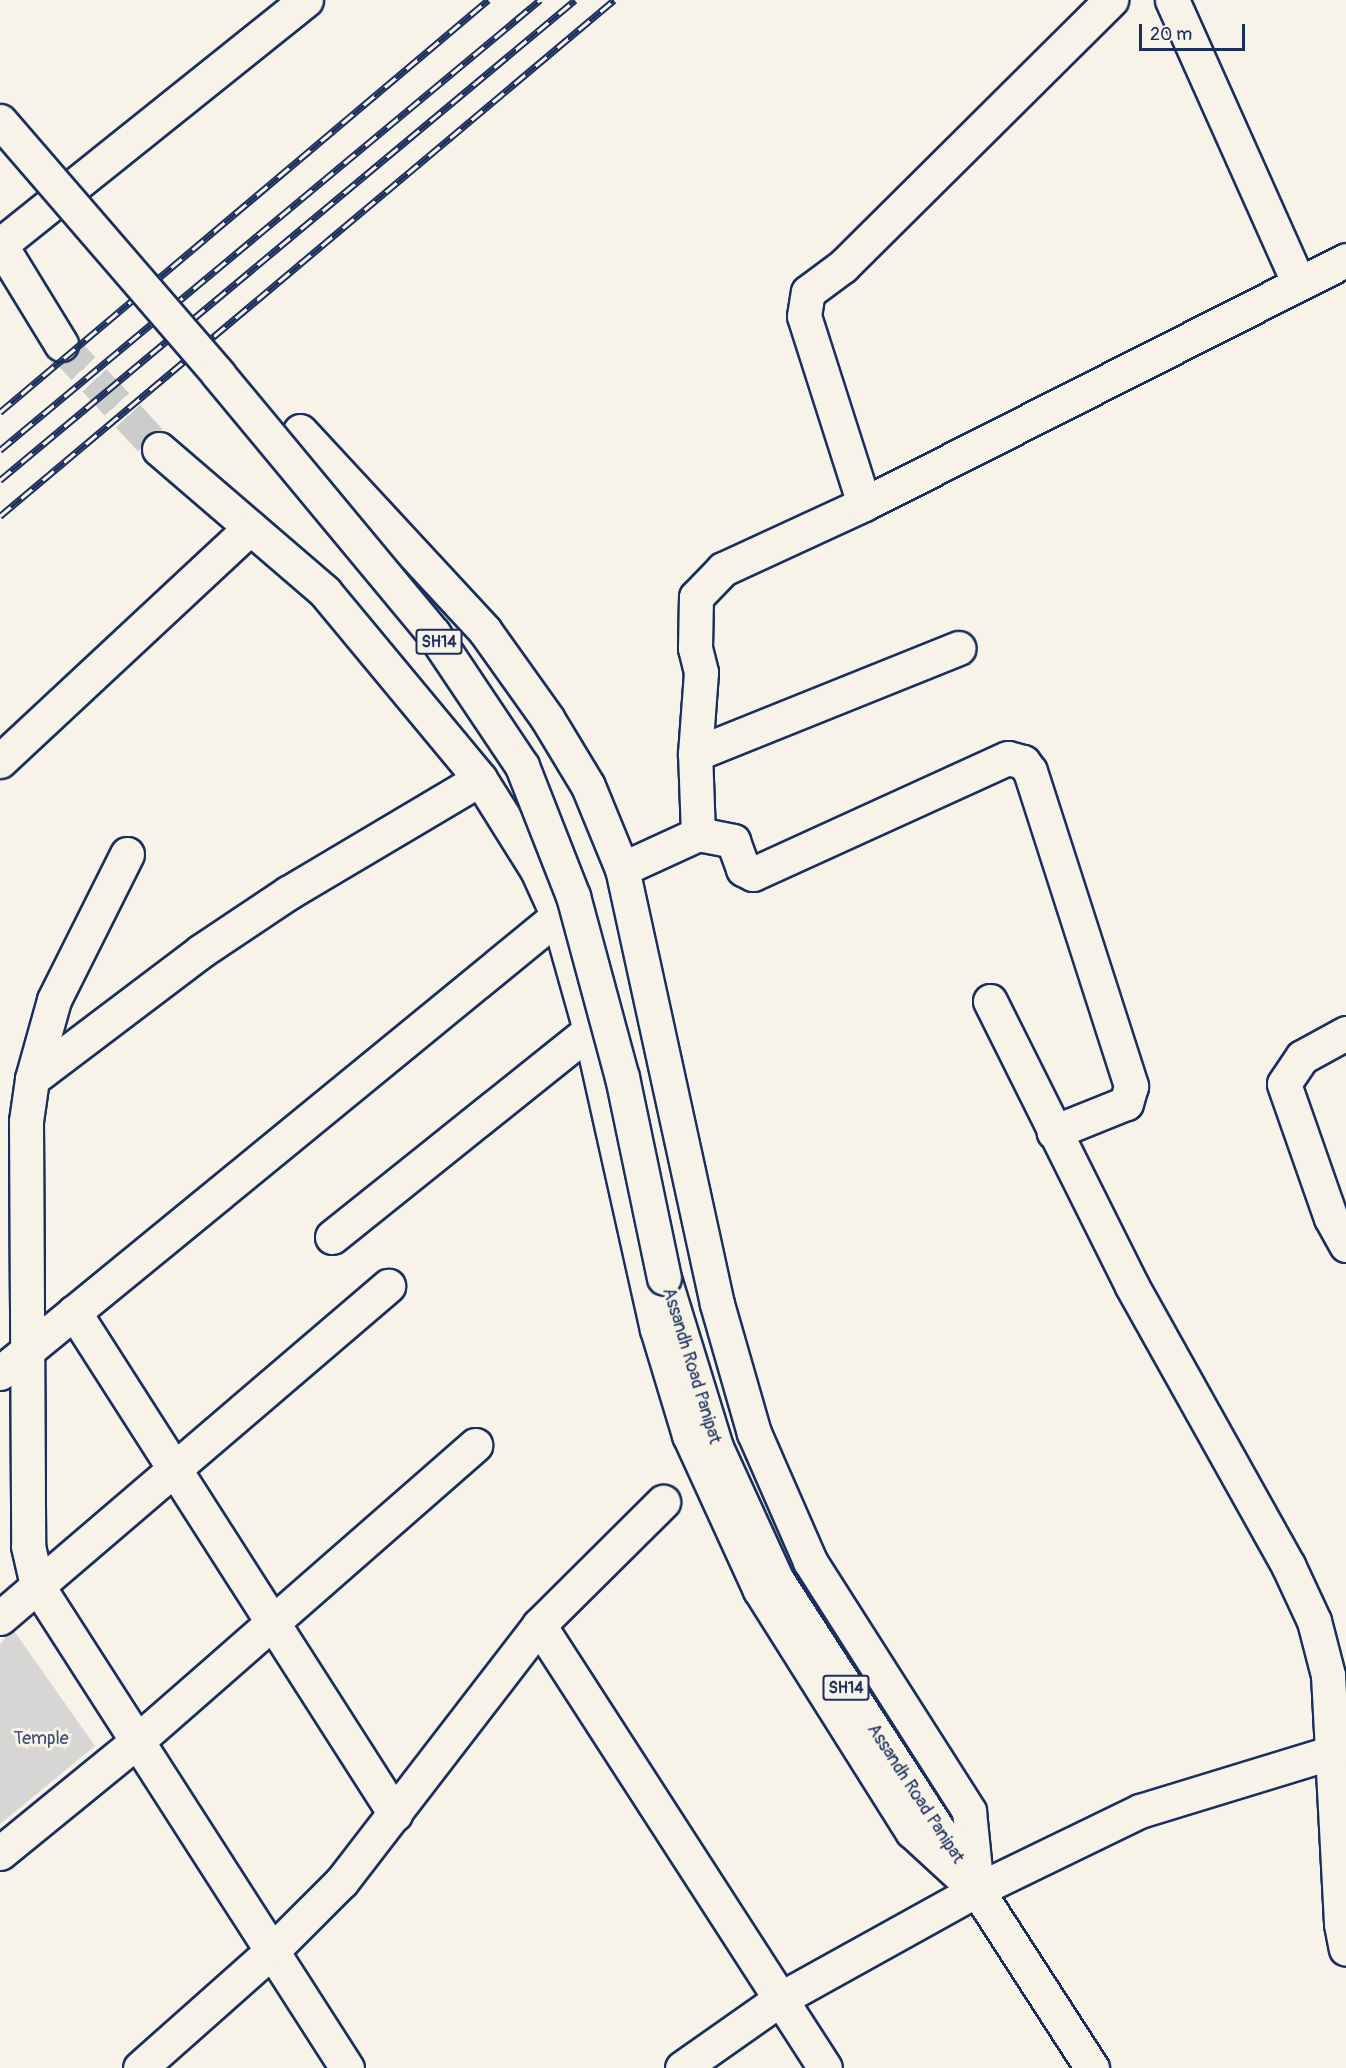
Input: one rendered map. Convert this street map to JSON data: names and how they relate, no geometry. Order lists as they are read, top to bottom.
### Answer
{
  "streets": {
    "street": ["SH14", "Assandh Road Panipat"]
  },
  "parks": ["Temple"],
  "scale_bar": "20 m"
}
